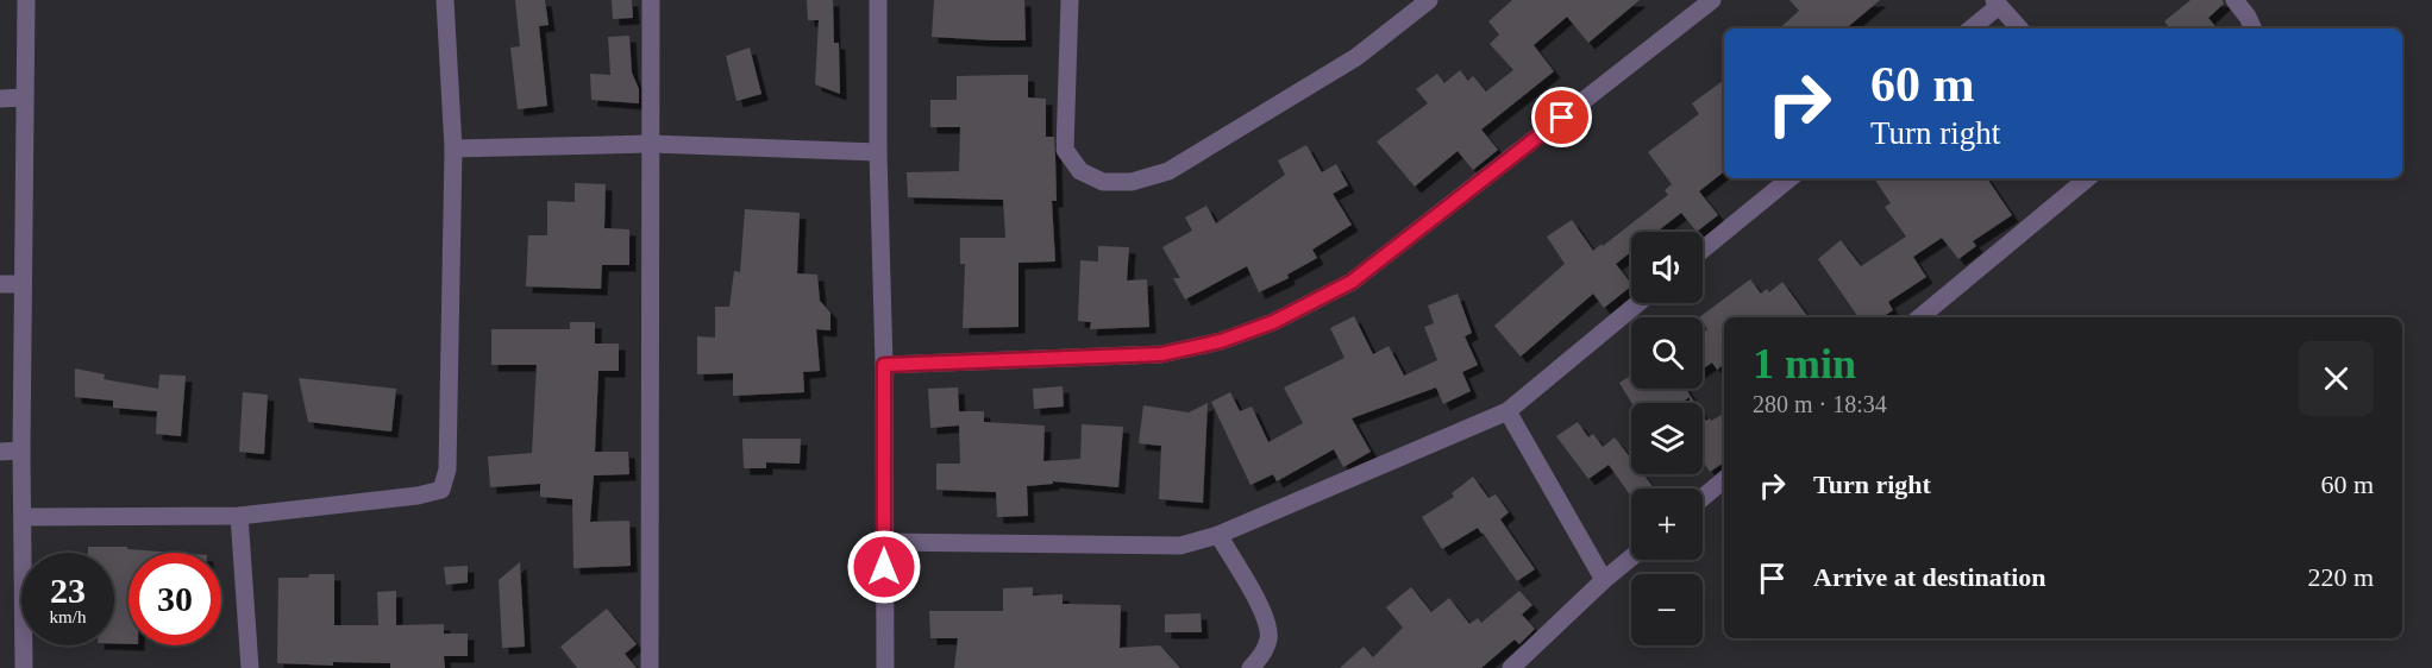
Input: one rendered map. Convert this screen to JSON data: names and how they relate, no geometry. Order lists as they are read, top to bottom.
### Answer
{
  "page": {
    "turn": ["60 m", "Turn right"],
    "map_buttons": ["+", "−"],
    "heading": ["1 min", "280 m · 18:34"],
    "list": [
      {
        "name": "Turn right",
        "value": "60 m"
      },
      {
        "name": "Arrive at destination",
        "value": "220 m"
      }
    ],
    "speed": "23 km/h",
    "limit": "30"
  }
}
